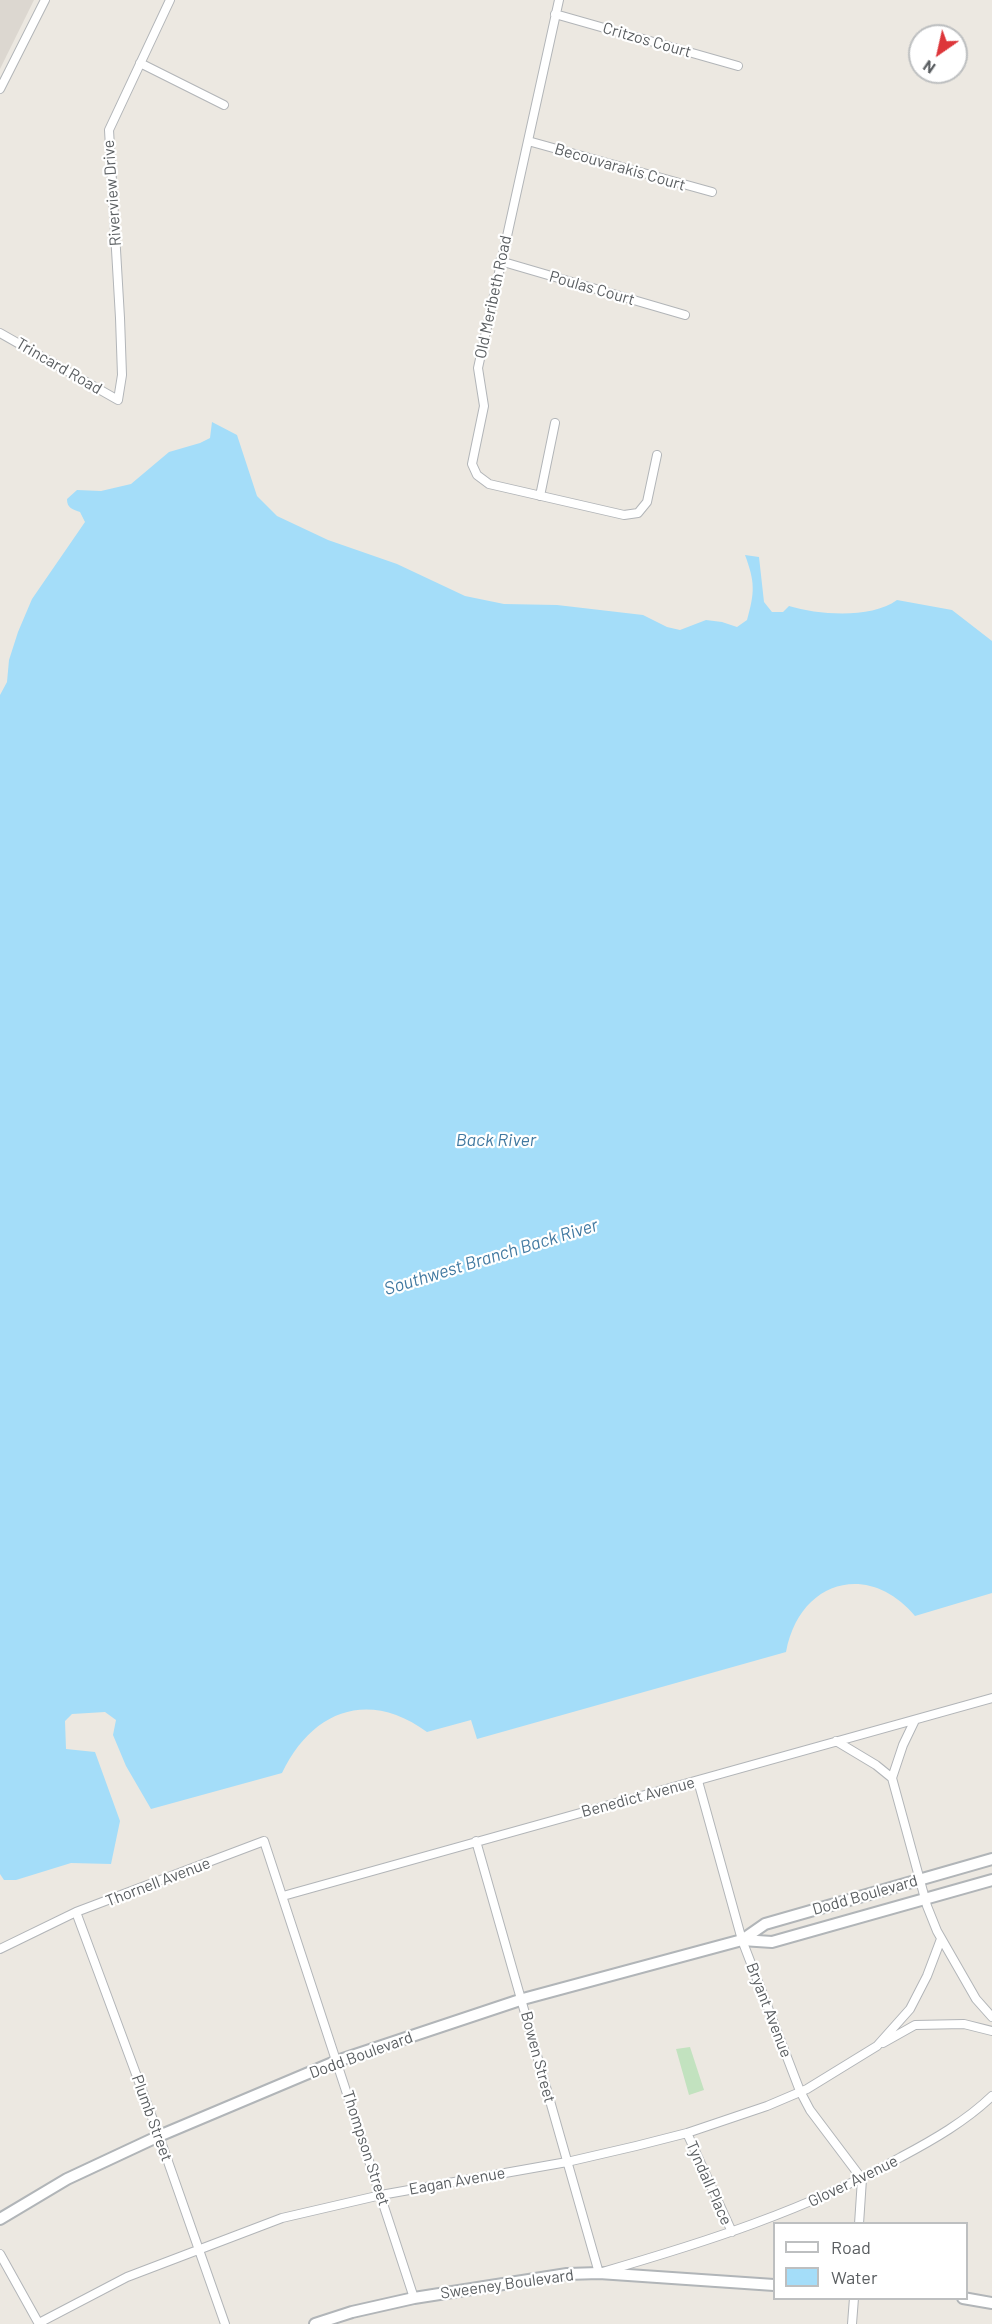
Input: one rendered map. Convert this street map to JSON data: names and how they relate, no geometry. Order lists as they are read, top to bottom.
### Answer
{
  "streets": {
    "street": [
      "Critzos Court",
      "Becouvarakis Court",
      "Riverview Drive",
      "Poulas Court",
      "Old Meribeth Road",
      "Trincard Road",
      "Benedict Avenue",
      "Thornell Avenue",
      "Dodd Boulevard",
      "Bryant Avenue",
      "Bowen Street",
      "Plumb Street",
      "Thompson Street",
      "Eagan Avenue",
      "Glover Avenue",
      "Tyndall Place",
      "Sweeney Boulevard"
    ]
  },
  "crossings": [
    ["Critzos Court", "Old Meribeth Road"],
    ["Becouvarakis Court", "Old Meribeth Road"],
    ["Riverview Drive", "Trincard Road"],
    ["Poulas Court", "Old Meribeth Road"],
    ["Benedict Avenue", "Thornell Avenue"],
    ["Benedict Avenue", "Bryant Avenue"],
    ["Benedict Avenue", "Bowen Street"],
    ["Benedict Avenue", "Thompson Street"],
    ["Thornell Avenue", "Plumb Street"],
    ["Thornell Avenue", "Thompson Street"],
    ["Dodd Boulevard", "Bryant Avenue"],
    ["Dodd Boulevard", "Bowen Street"],
    ["Dodd Boulevard", "Plumb Street"],
    ["Dodd Boulevard", "Thompson Street"],
    ["Bryant Avenue", "Eagan Avenue"],
    ["Bryant Avenue", "Glover Avenue"],
    ["Bowen Street", "Eagan Avenue"],
    ["Bowen Street", "Glover Avenue"],
    ["Bowen Street", "Sweeney Boulevard"],
    ["Plumb Street", "Eagan Avenue"],
    ["Thompson Street", "Eagan Avenue"],
    ["Thompson Street", "Sweeney Boulevard"],
    ["Eagan Avenue", "Tyndall Place"],
    ["Glover Avenue", "Tyndall Place"],
    ["Glover Avenue", "Sweeney Boulevard"]
  ],
  "water": ["Back River", "Southwest Branch Back River"],
  "legend": ["Road", "Water"],
  "north": "bottom left"
}
